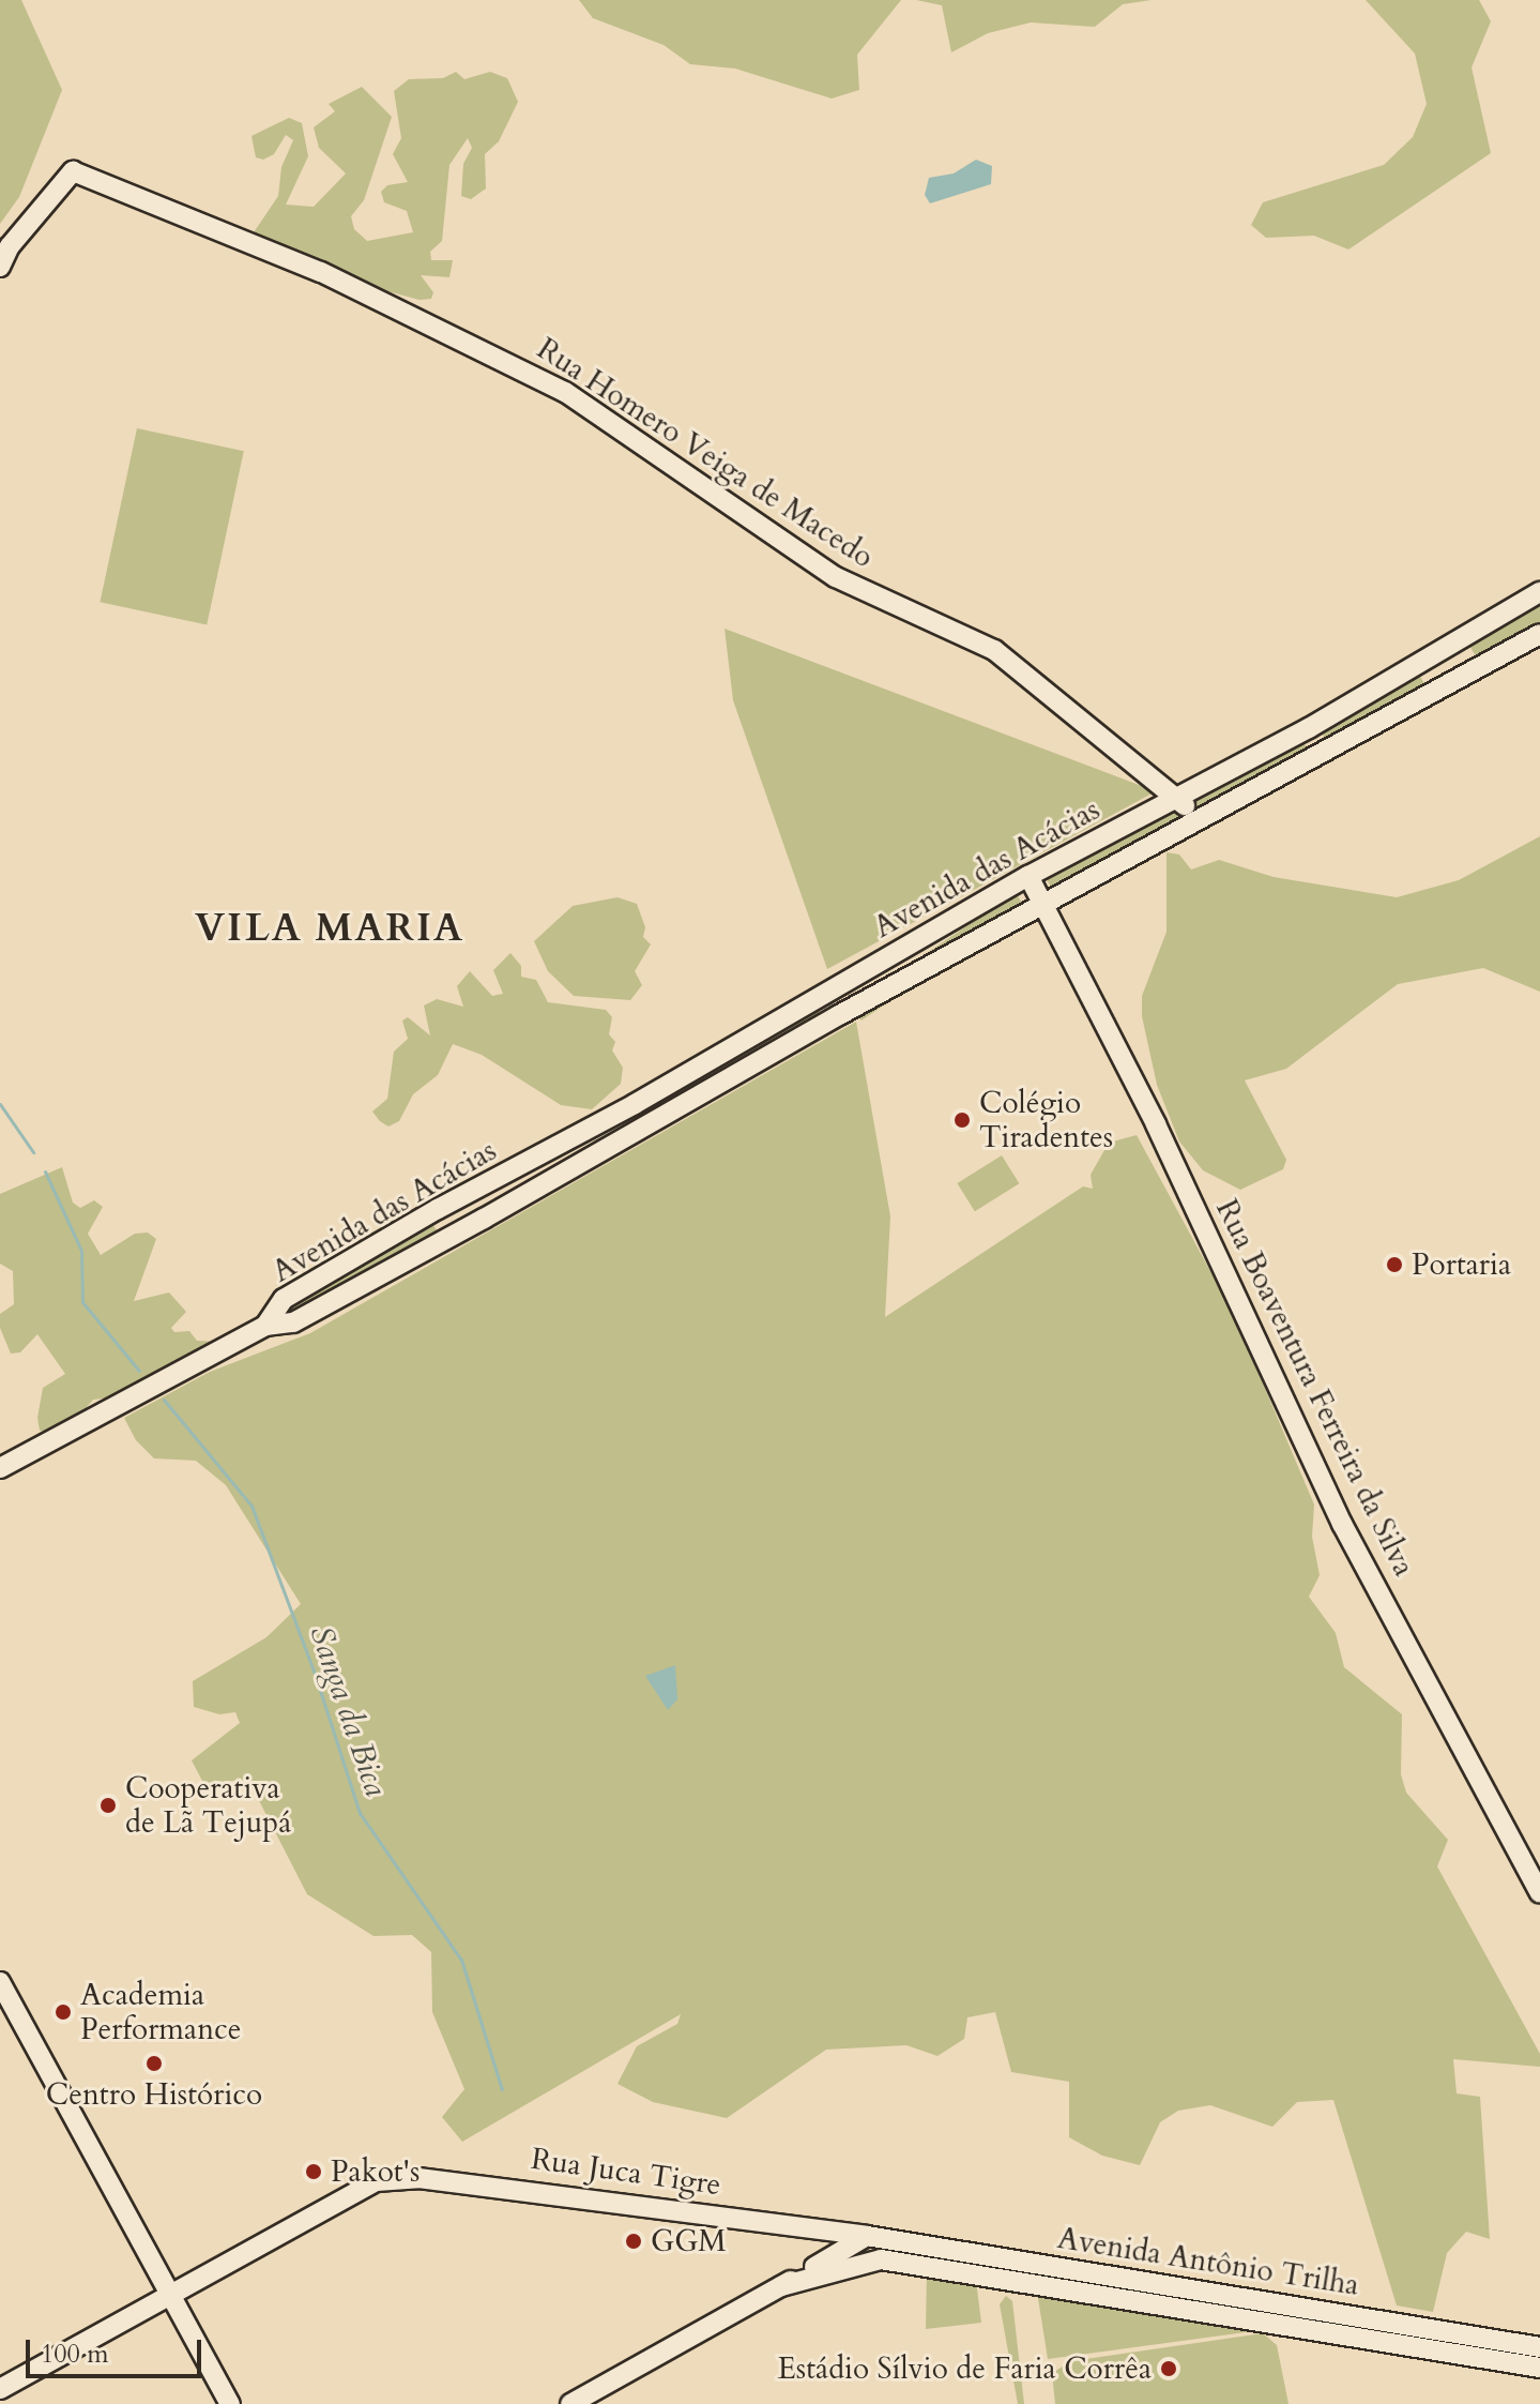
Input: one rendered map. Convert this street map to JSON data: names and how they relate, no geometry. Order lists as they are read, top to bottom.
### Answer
{
  "streets": {
    "street": [
      "Rua Homero Veiga de Macedo",
      "Avenida das Acácias",
      "Rua Boaventura Ferreira da Silva",
      "Rua Juca Tigre",
      "Avenida Antônio Trilha"
    ]
  },
  "crossings": [
    ["Rua Homero Veiga de Macedo", "Avenida das Acácias"],
    ["Avenida das Acácias", "Rua Boaventura Ferreira da Silva"],
    ["Rua Juca Tigre", "Avenida Antônio Trilha"]
  ],
  "districts": ["VILA MARIA"],
  "water": ["Sanga da Bica"],
  "places": [
    "Colégio Tiradentes",
    "Portaria",
    "Cooperativa de Lã Tejupá",
    "Academia Performance",
    "Centro Histórico",
    "Pakot's",
    "GGM",
    "Estádio Sílvio de Faria Corrêa"
  ],
  "scale_bar": "100 m"
}
